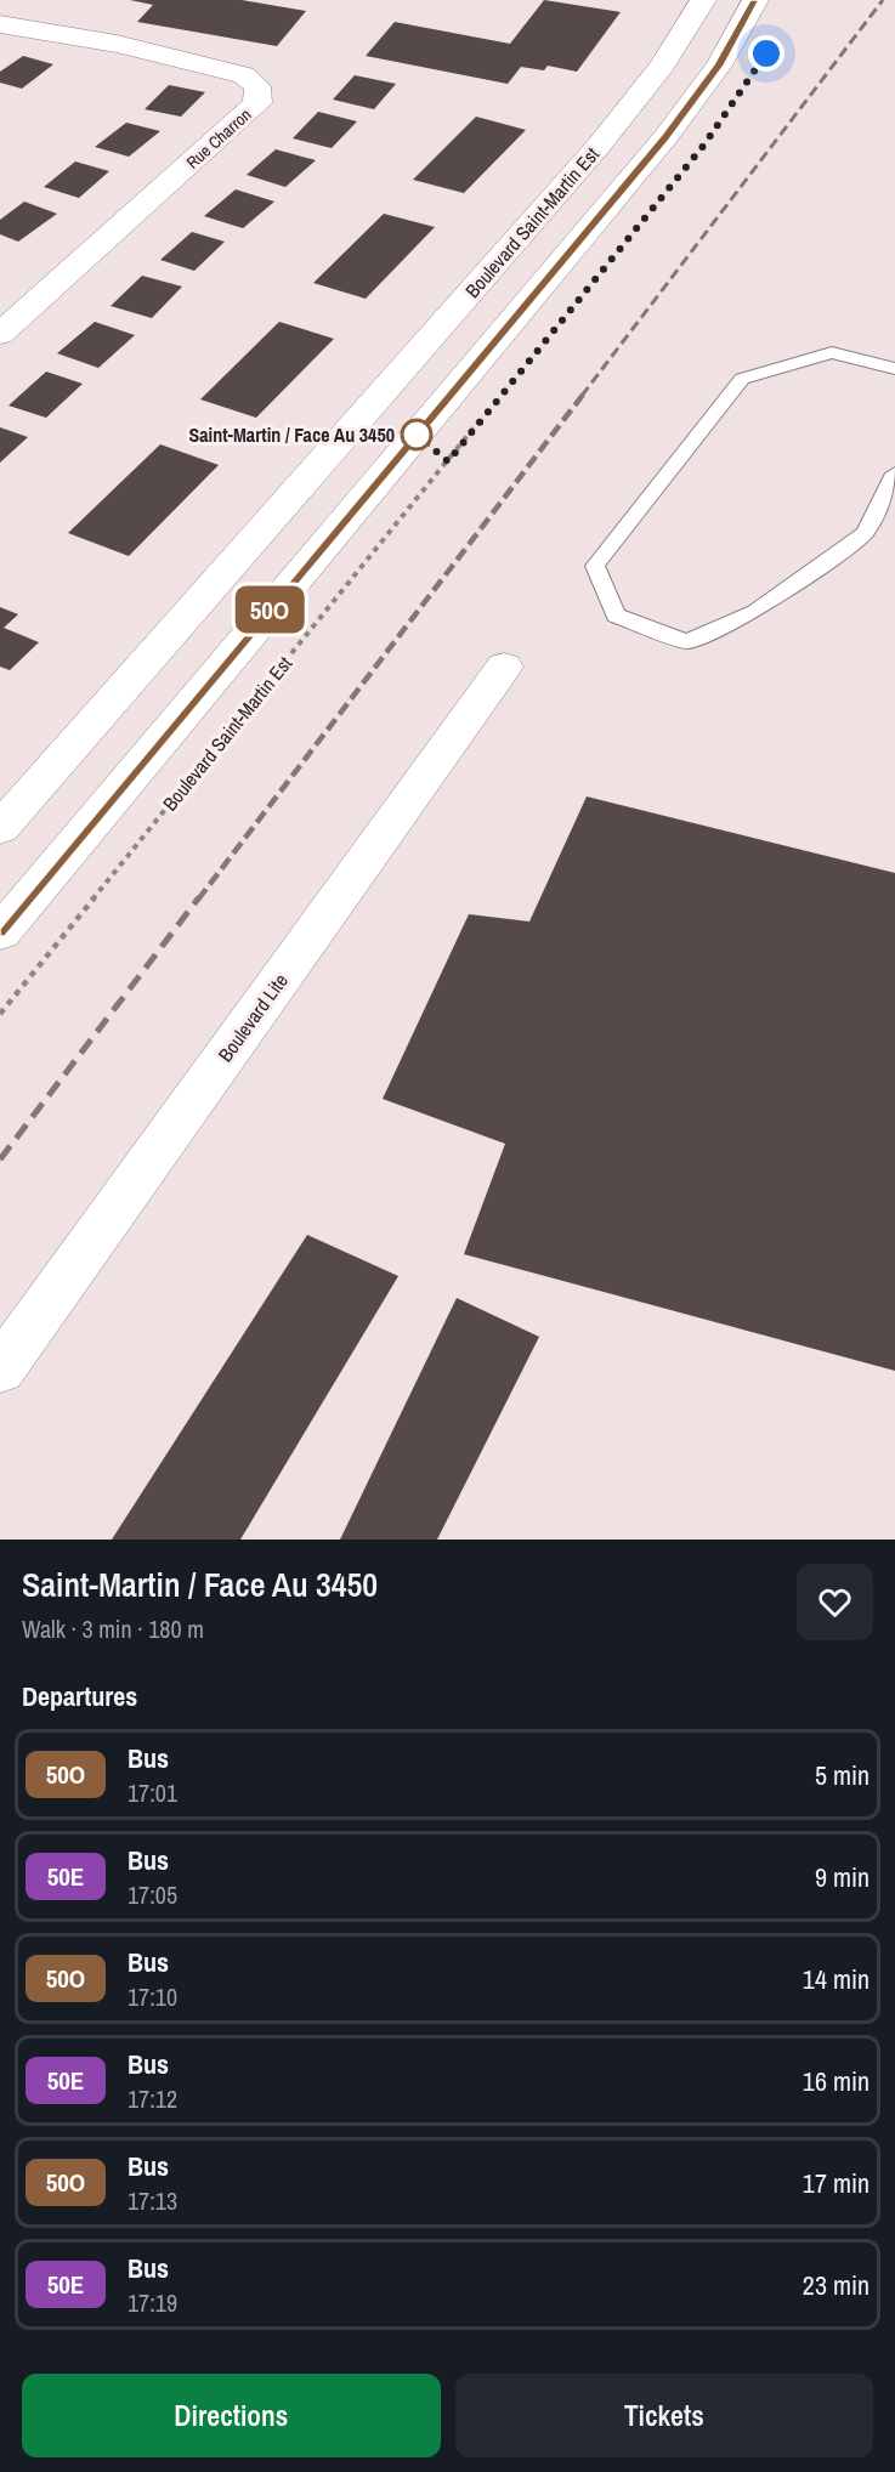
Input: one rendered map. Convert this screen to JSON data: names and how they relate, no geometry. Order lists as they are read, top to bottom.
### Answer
{
  "streets": {
    "main road": ["Rue Charron", "Boulevard Saint-Martin Est", "Boulevard Lite"]
  },
  "places": ["Saint-Martin / Face Au 3450"],
  "lines": ["bus line 50O"],
  "page": {
    "on_map": "50O",
    "heading": [
      ["Saint-Martin / Face Au 3450", "Walk · 3 min · 180 m"],
      "Departures"
    ],
    "list": [
      {
        "mark": "50O",
        "name": "Bus",
        "note": "17:01",
        "value": "5 min"
      },
      {
        "mark": "50E",
        "name": "Bus",
        "note": "17:05",
        "value": "9 min"
      },
      {
        "mark": "50O",
        "name": "Bus",
        "note": "17:10",
        "value": "14 min"
      },
      {
        "mark": "50E",
        "name": "Bus",
        "note": "17:12",
        "value": "16 min"
      },
      {
        "mark": "50O",
        "name": "Bus",
        "note": "17:13",
        "value": "17 min"
      },
      {
        "mark": "50E",
        "name": "Bus",
        "note": "17:19",
        "value": "23 min"
      }
    ],
    "buttons": ["Directions", "Tickets"]
  }
}
